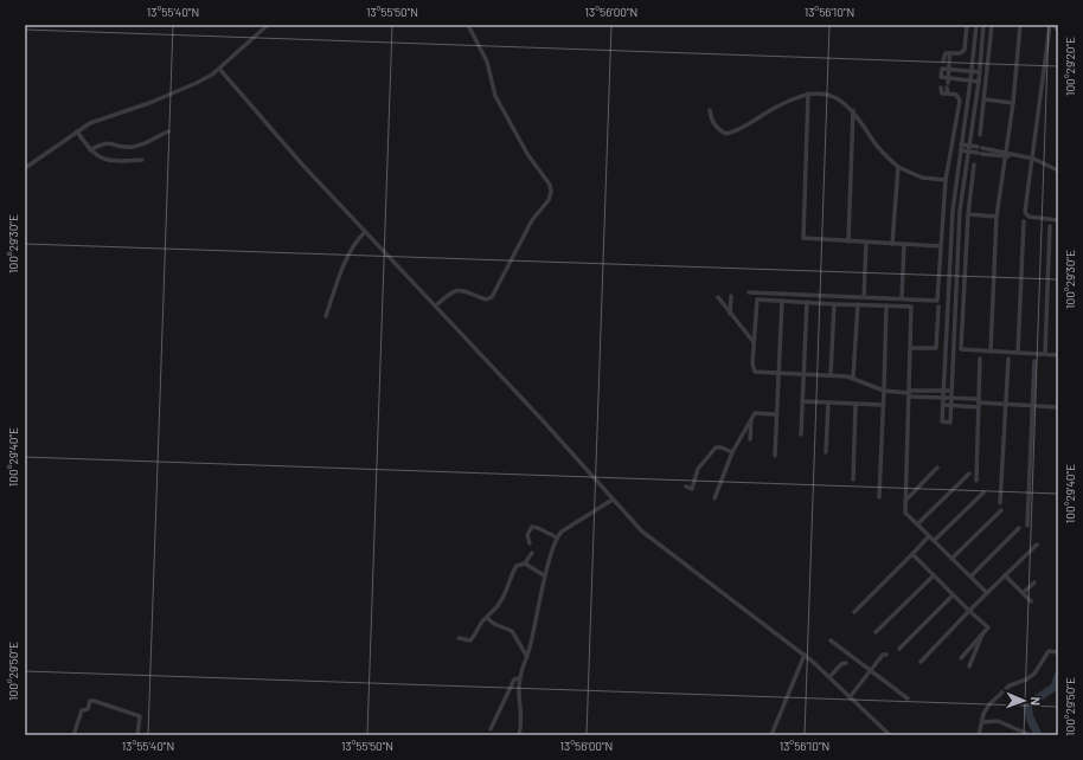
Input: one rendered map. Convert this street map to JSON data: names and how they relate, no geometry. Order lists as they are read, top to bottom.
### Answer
{
  "north": "right",
  "coordinates": [
    "13°55'40\"N",
    "13°55'50\"N",
    "13°56'00\"N",
    "13°56'10\"N",
    "100°29'20\"E",
    "100°29'30\"E",
    "100°29'40\"E",
    "100°29'50\"E"
  ]
}
